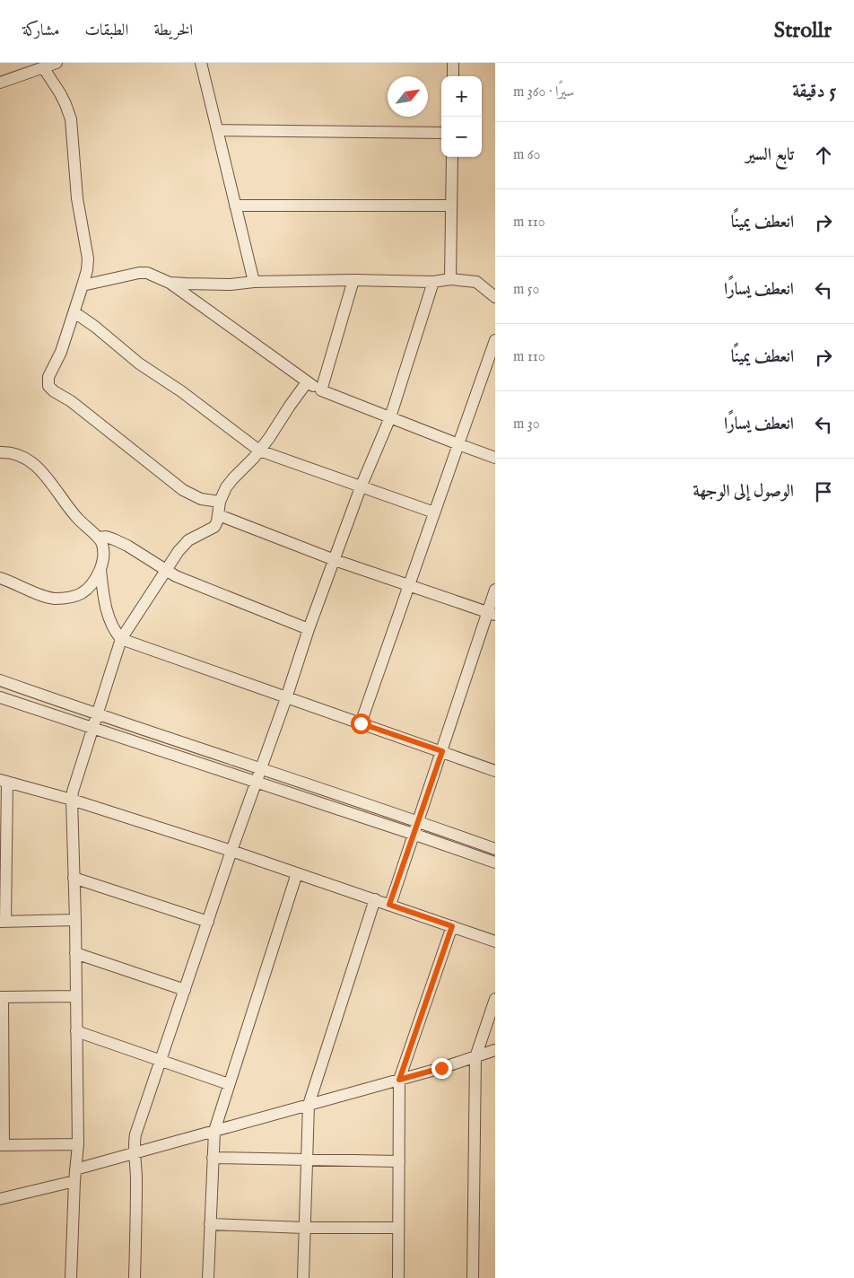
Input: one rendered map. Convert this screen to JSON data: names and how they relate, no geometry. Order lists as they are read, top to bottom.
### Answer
{
  "north": "top right",
  "page": {
    "header": "Strollr",
    "nav": ["الخريطة", "الطبقات", "مشاركة"],
    "heading": ["5 دقيقة", "سيرًا · 360 m"],
    "map_buttons": ["+", "−"],
    "list": [
      ["تابع السير", "60 m"],
      ["انعطف يمينًا", "110 m"],
      ["انعطف يسارًا", "50 m"],
      ["انعطف يمينًا", "110 m"],
      ["انعطف يسارًا", "30 m"],
      "الوصول إلى الوجهة"
    ]
  }
}
